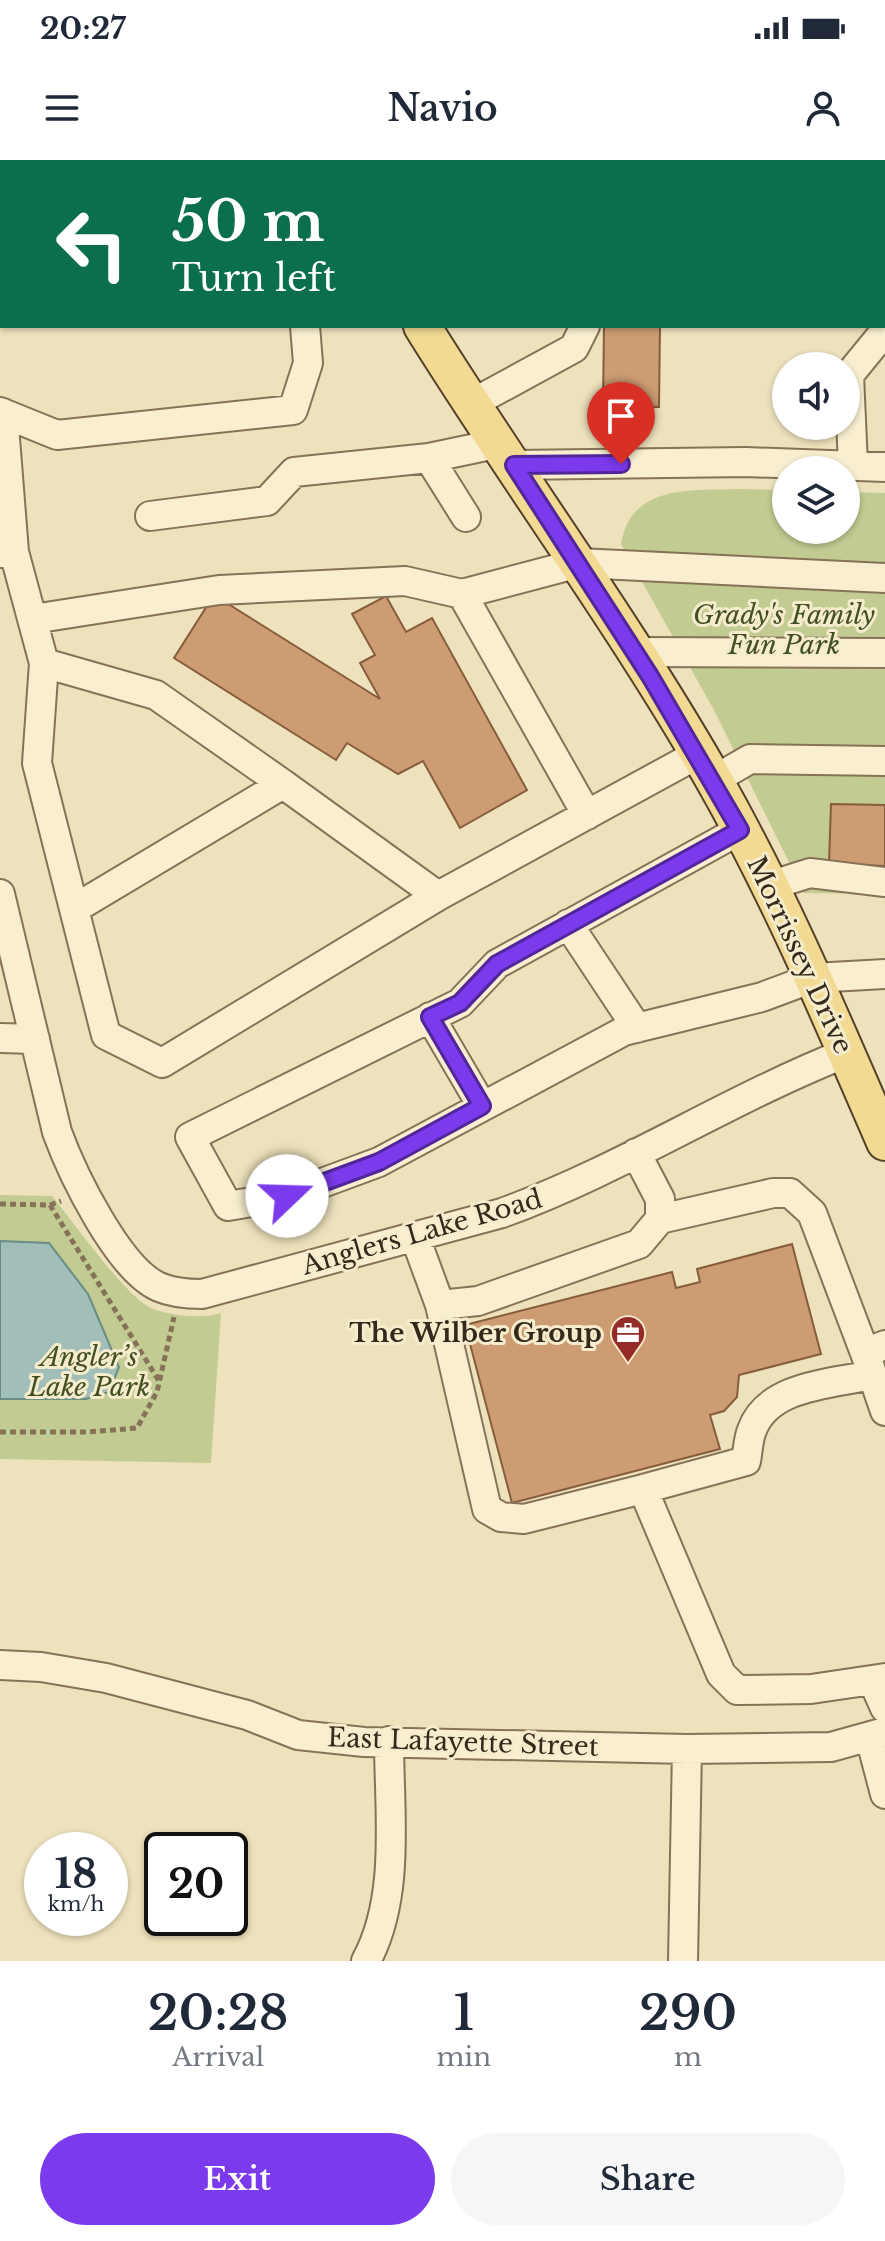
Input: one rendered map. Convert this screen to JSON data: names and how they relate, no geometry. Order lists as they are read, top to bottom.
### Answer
{
  "streets": {
    "main road": ["Morrissey Drive"],
    "street": ["Anglers Lake Road", "East Lafayette Street"]
  },
  "crossings": [
    ["Morrissey Drive", "Anglers Lake Road"]
  ],
  "parks": ["Grady's Family Fun Park", "Angler’s Lake Park"],
  "places": {
    "office": ["The Wilber Group"]
  },
  "page": {
    "status": "20:27",
    "header": "Navio",
    "turn": ["50 m", "Turn left"],
    "speed": "18 km/h",
    "limit": "20",
    "eta": [
      "20:28",
      "Arrival",
      "1",
      "min",
      "290",
      "m"
    ],
    "buttons": ["Exit", "Share"]
  }
}
